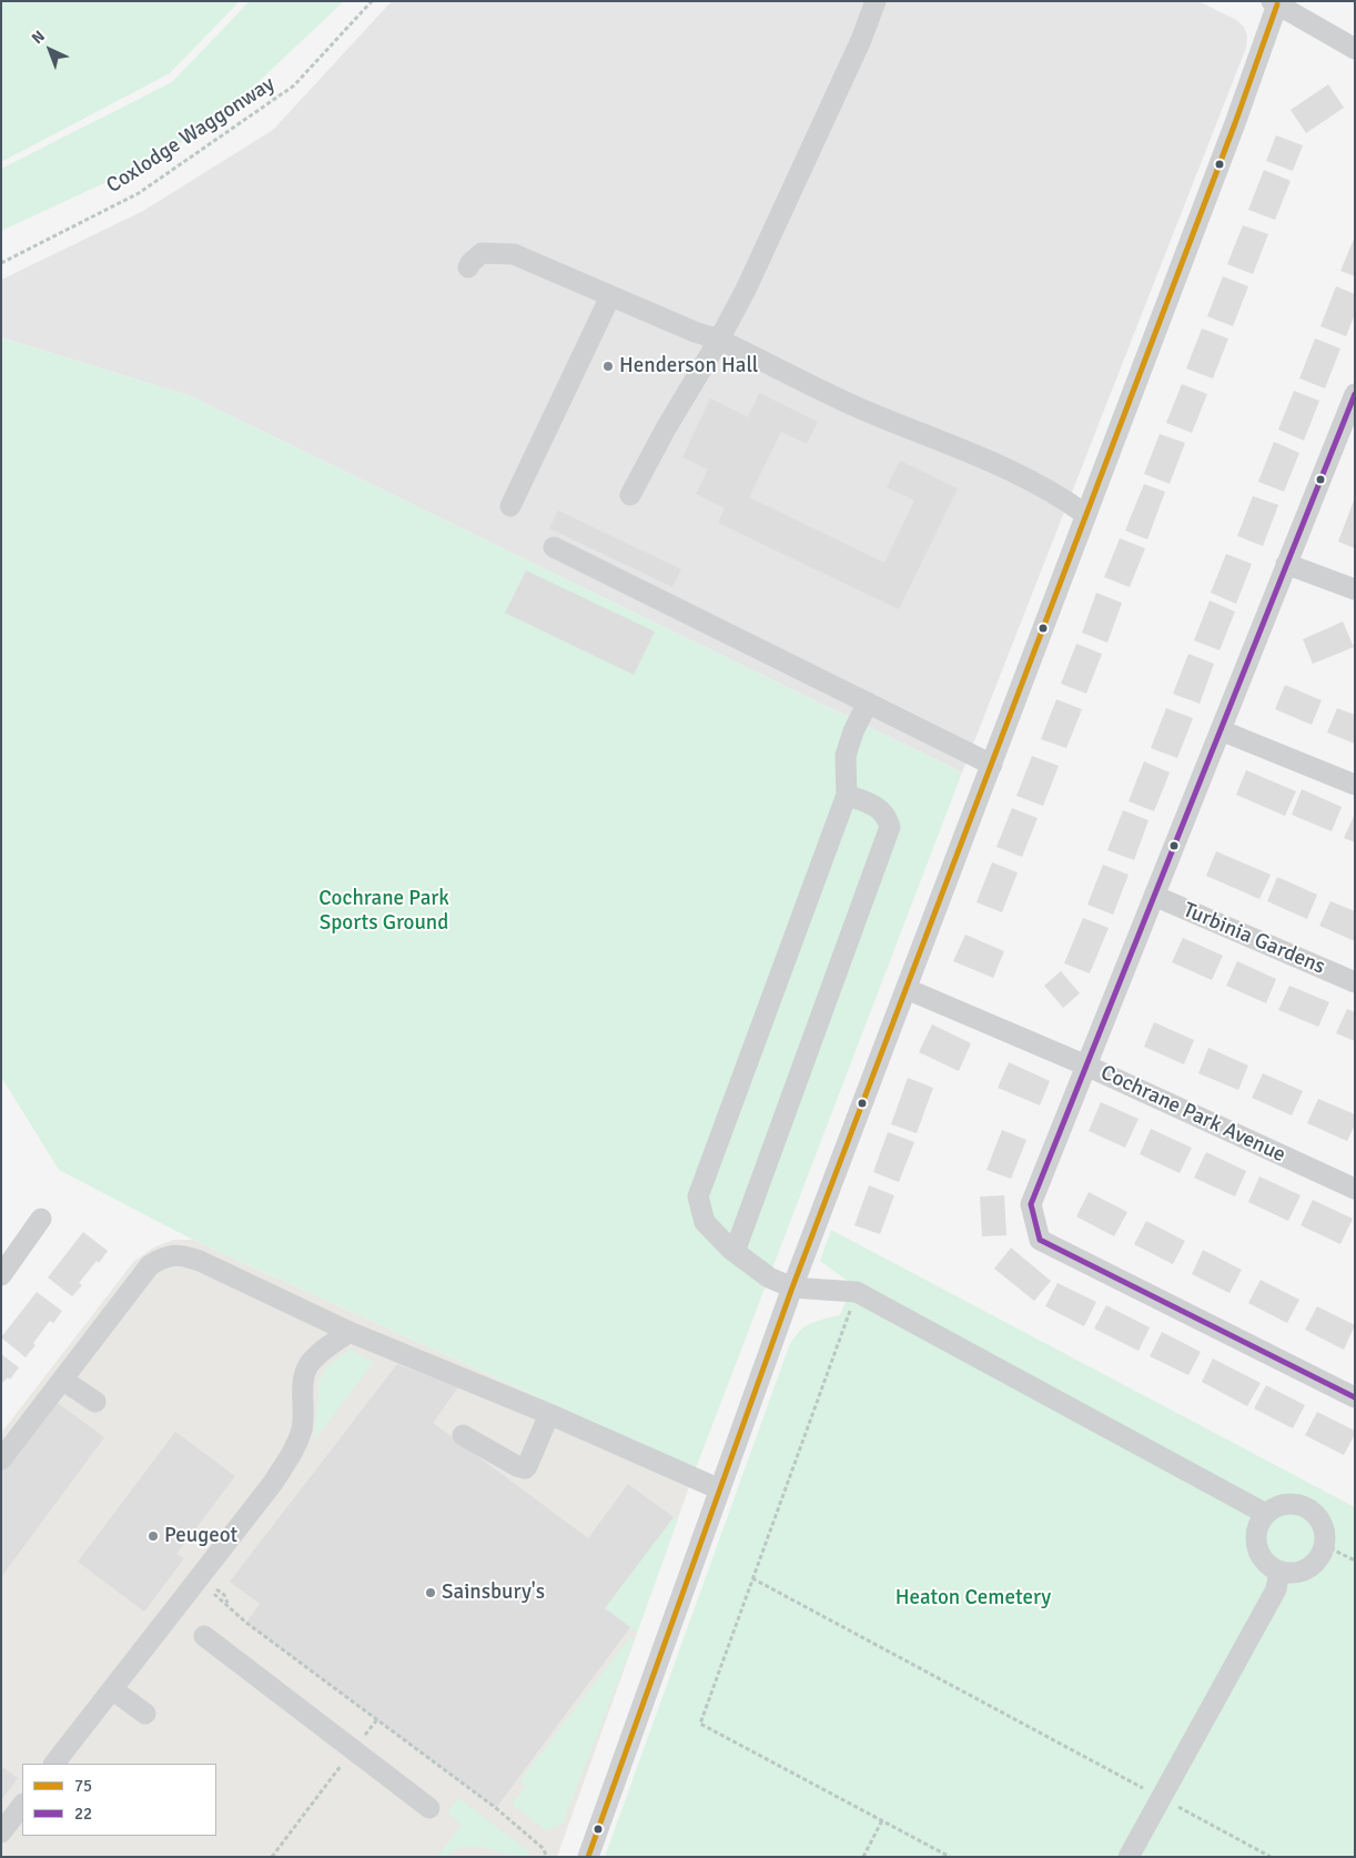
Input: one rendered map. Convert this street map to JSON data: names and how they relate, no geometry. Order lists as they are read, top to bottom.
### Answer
{
  "streets": {
    "street": ["Turbinia Gardens", "Cochrane Park Avenue"],
    "path": ["Coxlodge Waggonway"]
  },
  "parks": ["Cochrane Park Sports Ground", "Heaton Cemetery"],
  "places": ["Henderson Hall", "Peugeot", "Sainsbury's"],
  "lines": ["transit line 75", "transit line 22"],
  "legend": ["75", "22"],
  "north": "top left"
}
